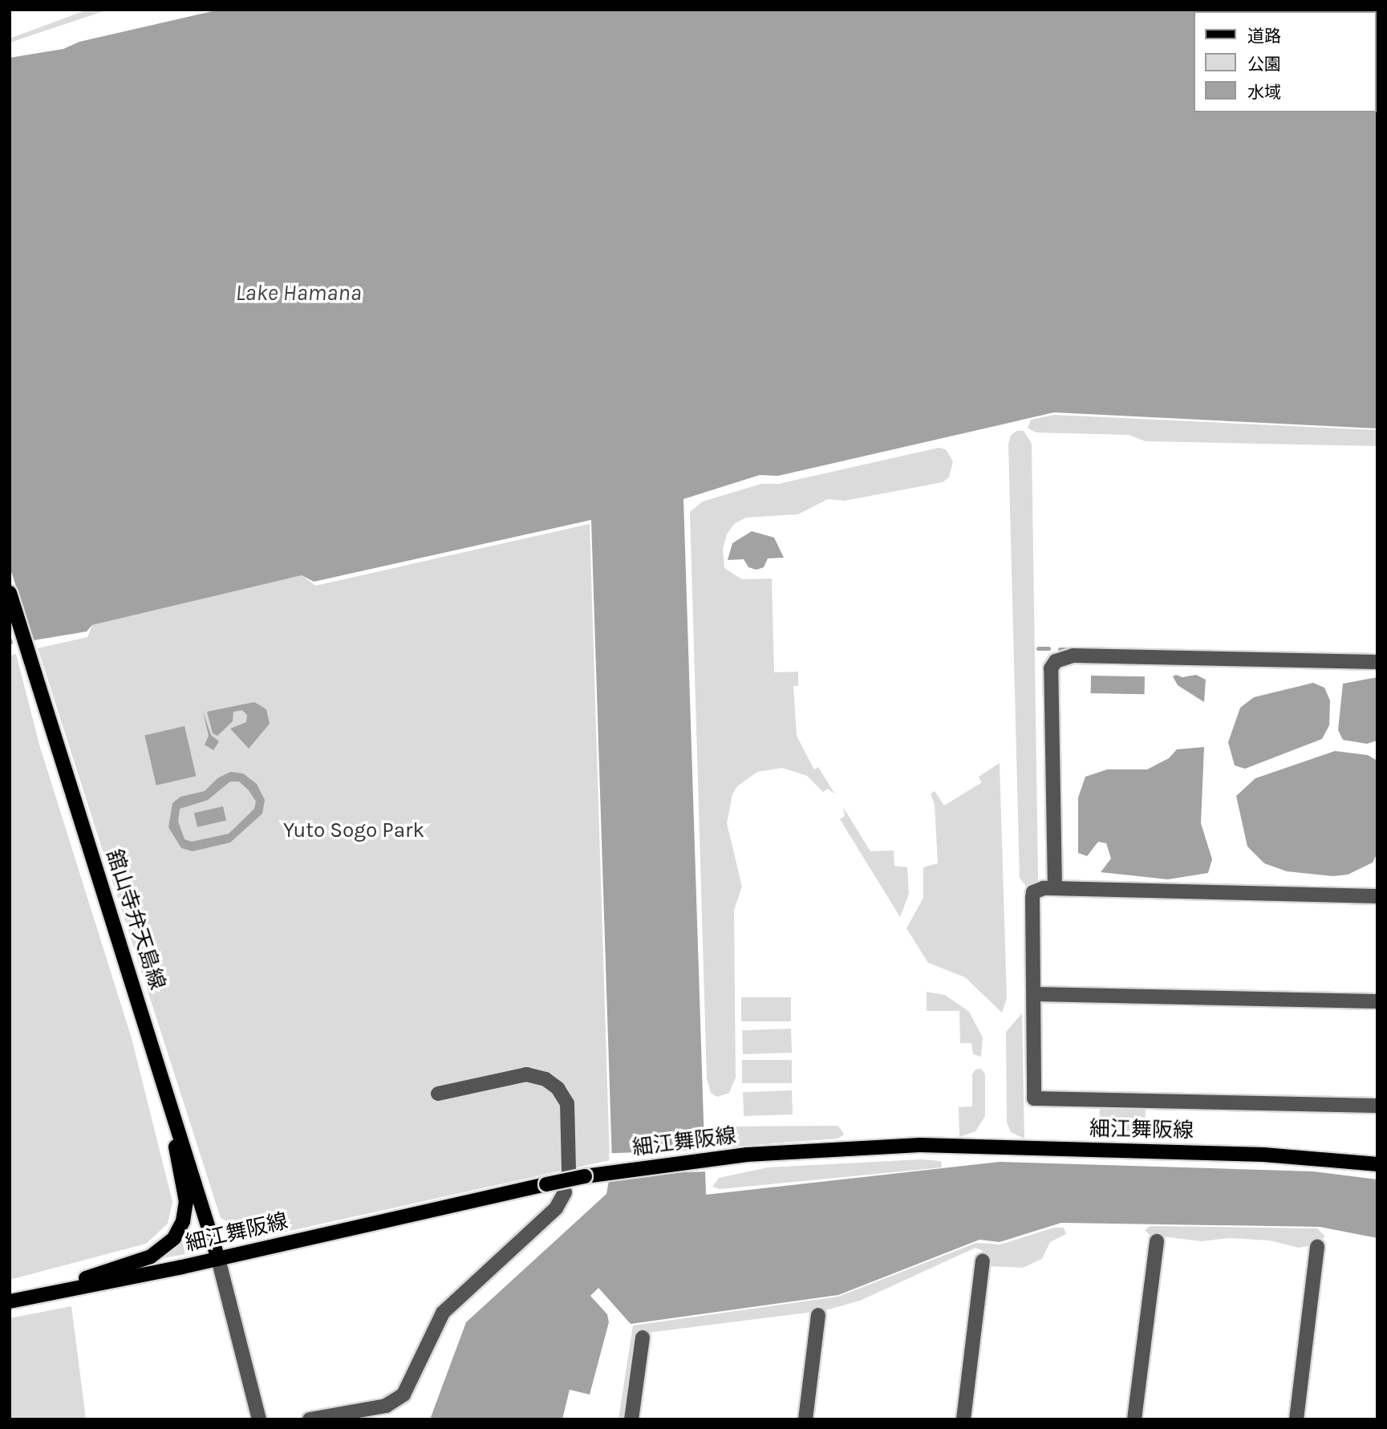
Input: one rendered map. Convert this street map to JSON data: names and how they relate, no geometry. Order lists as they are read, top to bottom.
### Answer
{
  "streets": {
    "main road": ["舘山寺弁天島線", "細江舞阪線"]
  },
  "crossings": [
    ["舘山寺弁天島線", "細江舞阪線"]
  ],
  "water": ["Lake Hamana"],
  "parks": ["Yuto Sogo Park"],
  "legend": ["道路", "公園", "水域"]
}
